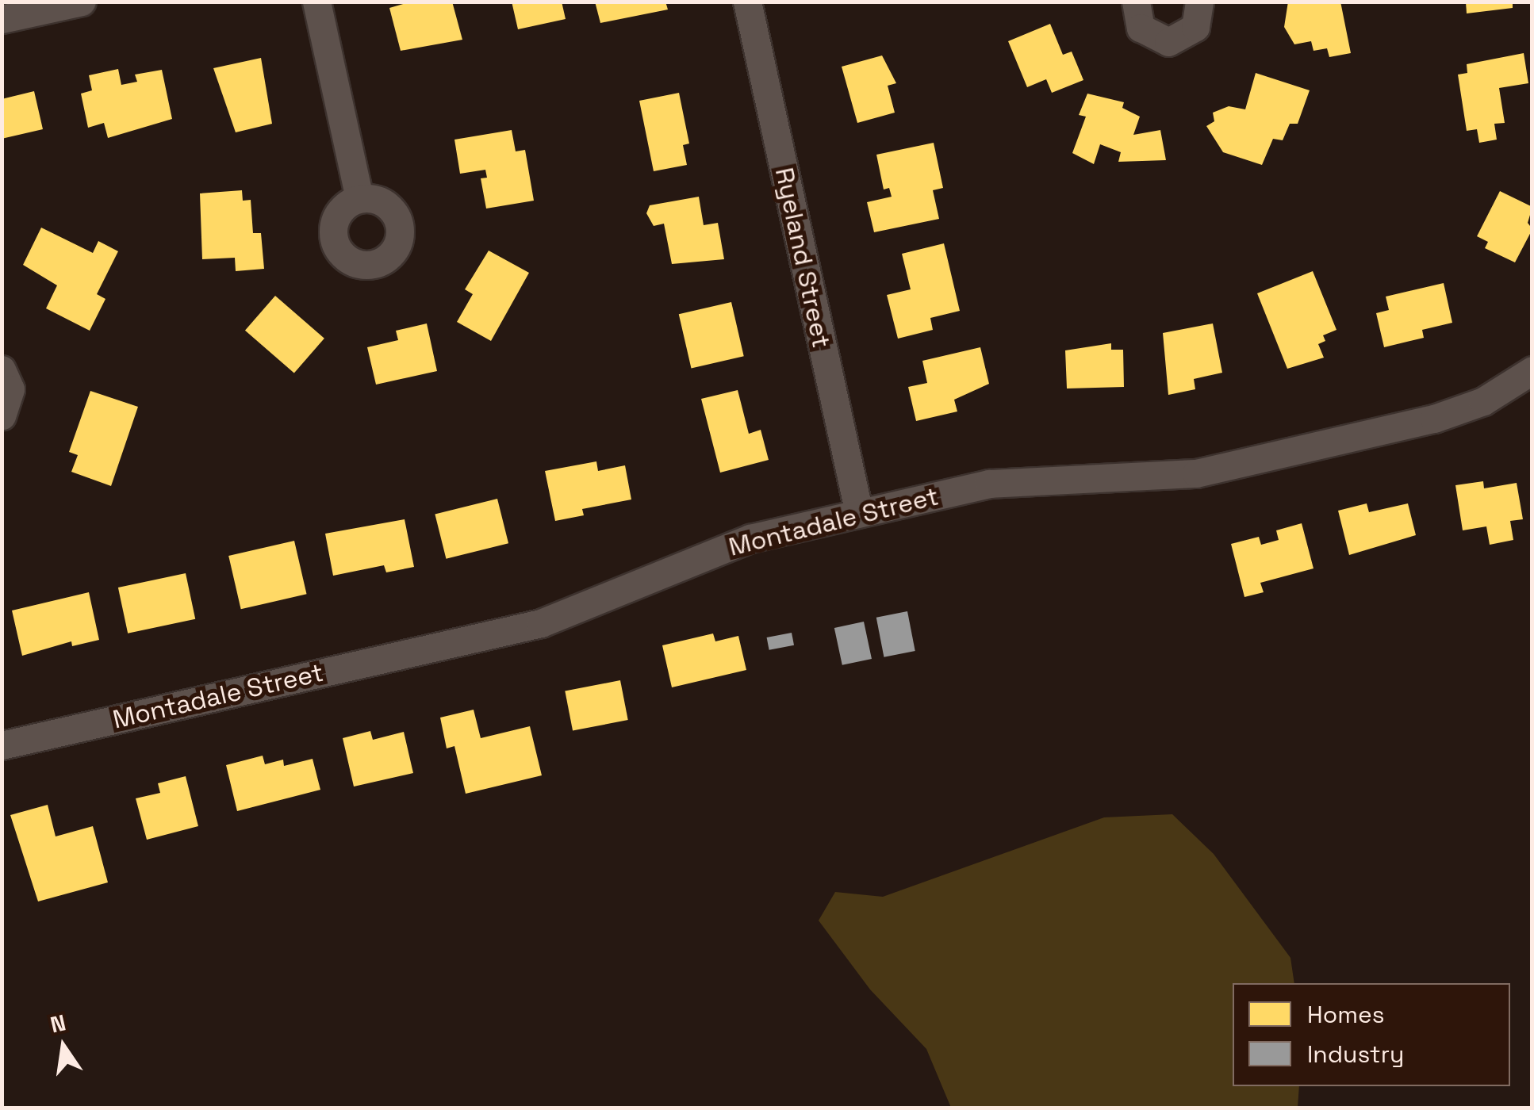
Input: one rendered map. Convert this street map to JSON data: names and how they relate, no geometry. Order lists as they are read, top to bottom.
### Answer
{
  "streets": {
    "street": ["Ryeland Street", "Montadale Street"]
  },
  "crossings": [
    ["Ryeland Street", "Montadale Street"]
  ],
  "legend": ["Homes", "Industry"],
  "north": "top"
}
